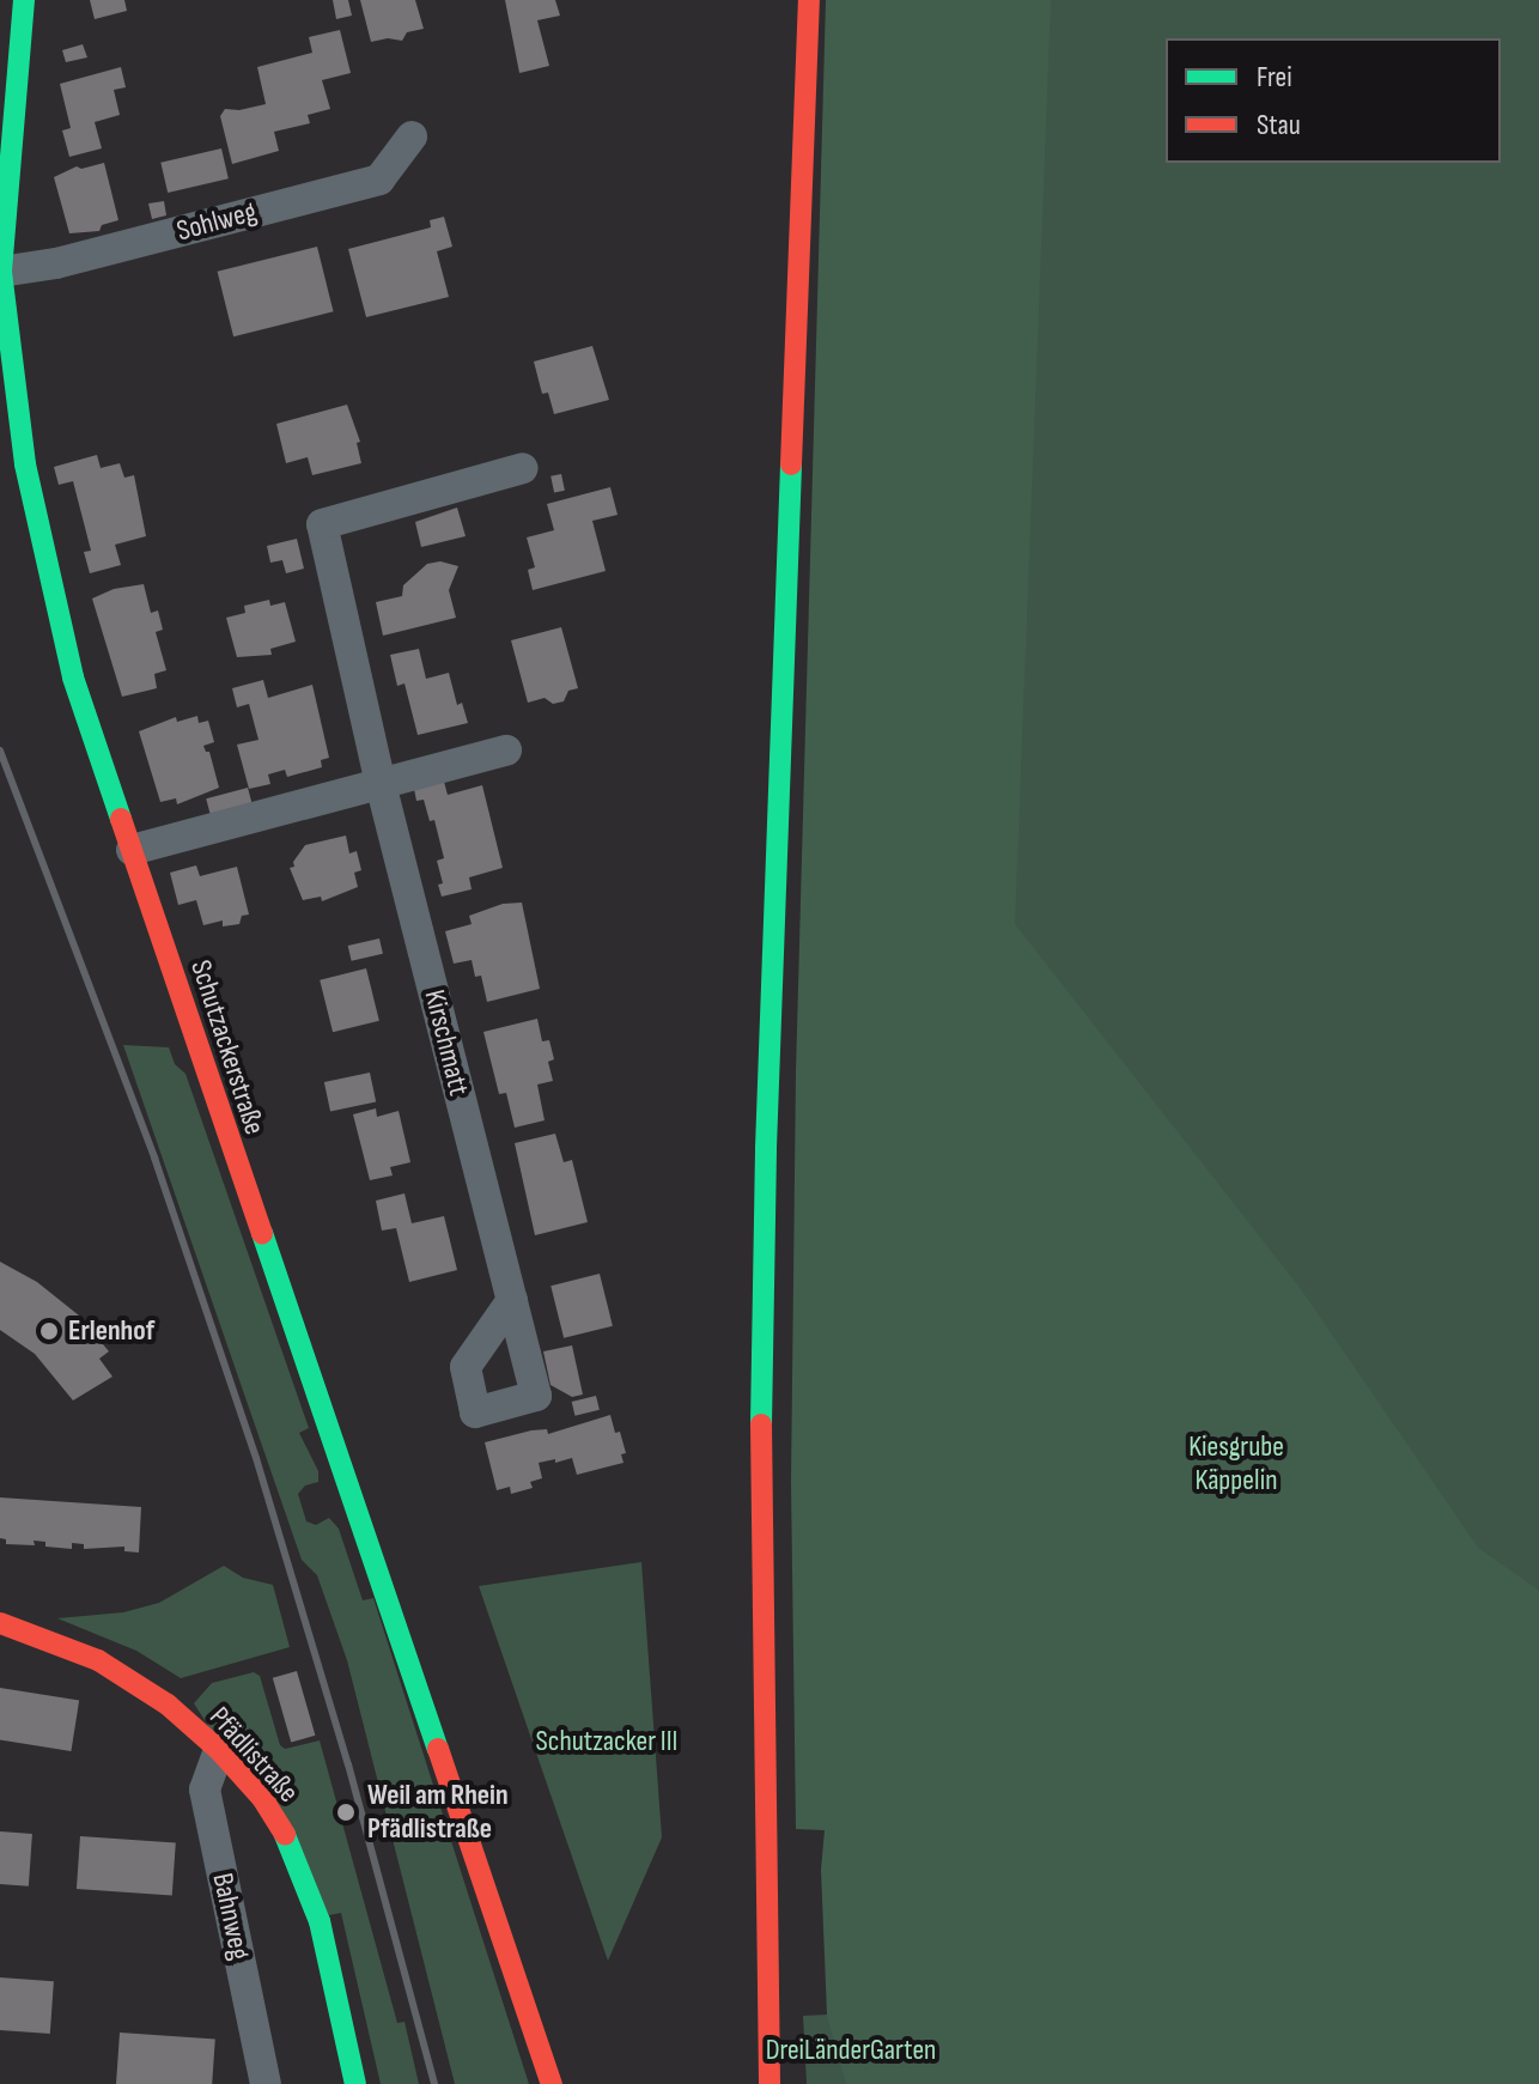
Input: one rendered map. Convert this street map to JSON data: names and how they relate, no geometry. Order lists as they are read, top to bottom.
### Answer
{
  "streets": {
    "street": [
      "Sohlweg",
      "Kirschmatt",
      "Schutzackerstraße",
      "Pfädlistraße",
      "Bahnweg"
    ]
  },
  "crossings": [
    ["Sohlweg", "Schutzackerstraße"],
    ["Pfädlistraße", "Bahnweg"]
  ],
  "parks": ["Kiesgrube Käppelin", "Schutzacker III", "DreiLänderGarten"],
  "places": ["Erlenhof", "Weil am Rhein Pfädlistraße"],
  "legend": ["Frei", "Stau"]
}
